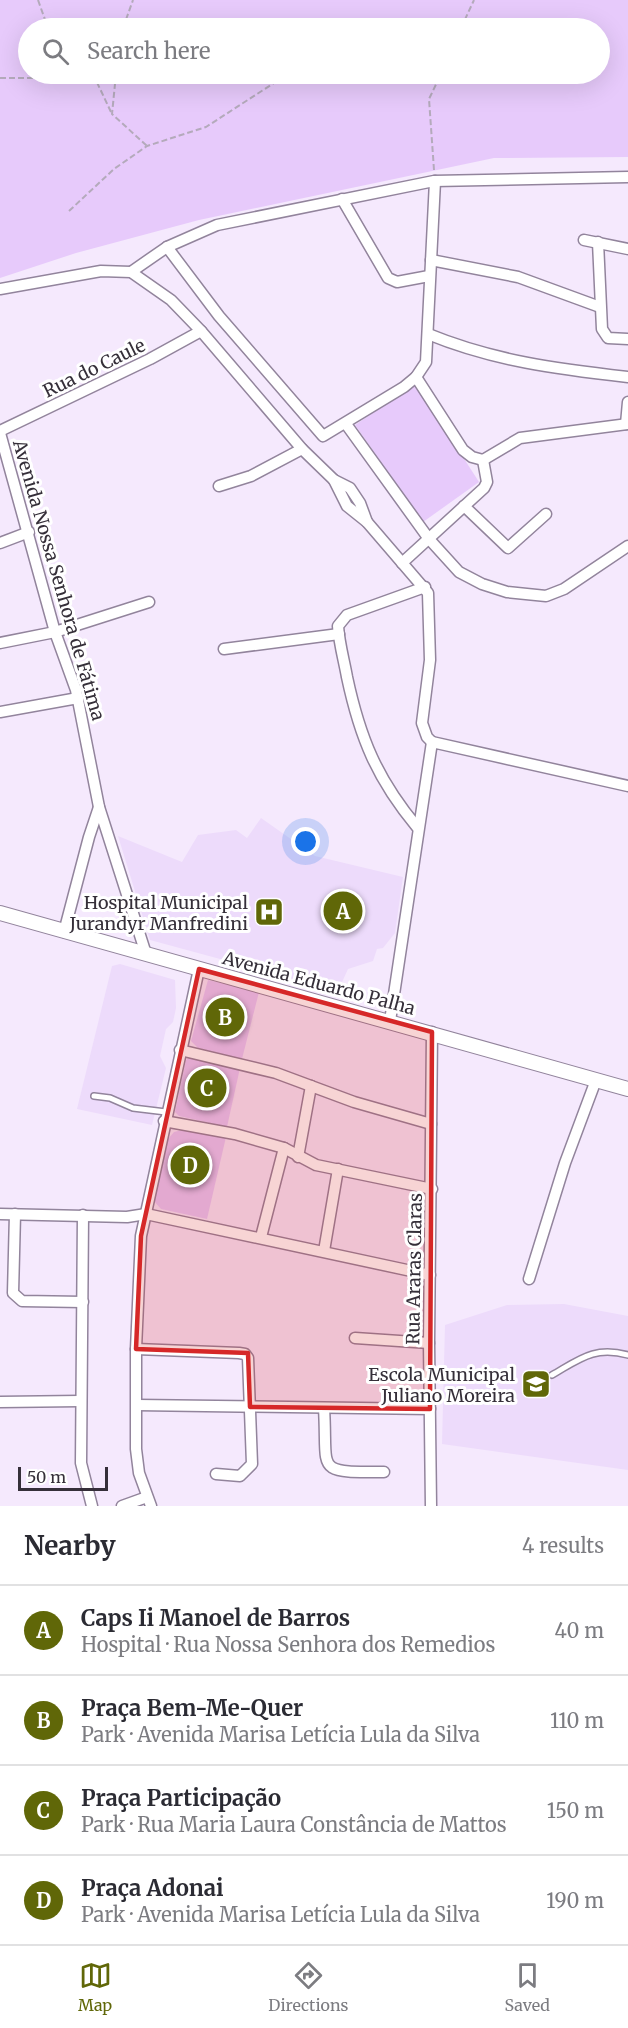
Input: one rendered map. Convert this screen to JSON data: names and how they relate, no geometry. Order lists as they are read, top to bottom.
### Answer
{
  "streets": {
    "street": [
      "Rua do Caule",
      "Avenida Nossa Senhora de Fátima",
      "Avenida Eduardo Palha",
      "Rua Araras Claras"
    ]
  },
  "crossings": [
    ["Rua do Caule", "Avenida Nossa Senhora de Fátima"],
    ["Avenida Nossa Senhora de Fátima", "Avenida Eduardo Palha"],
    ["Avenida Eduardo Palha", "Rua Araras Claras"]
  ],
  "places": {
    "hospital": ["Hospital Municipal Jurandyr Manfredini"],
    "school or university": ["Escola Municipal Juliano Moreira"]
  },
  "scale_bar": "50 m",
  "page": {
    "search": "Search here",
    "pins": [
      "A",
      "B",
      "C",
      "D"
    ],
    "scale": "50 m",
    "heading": ["Nearby", "4 results"],
    "list": [
      {
        "mark": "A",
        "name": "Caps Ii Manoel de Barros",
        "note": "Hospital · Rua Nossa Senhora dos Remedios",
        "value": "40 m"
      },
      {
        "mark": "B",
        "name": "Praça Bem-Me-Quer",
        "note": "Park · Avenida Marisa Letícia Lula da Silva",
        "value": "110 m"
      },
      {
        "mark": "C",
        "name": "Praça Participação",
        "note": "Park · Rua Maria Laura Constância de Mattos",
        "value": "150 m"
      },
      {
        "mark": "D",
        "name": "Praça Adonai",
        "note": "Park · Avenida Marisa Letícia Lula da Silva",
        "value": "190 m"
      }
    ],
    "nav": ["Map", "Directions", "Saved"]
  }
}
